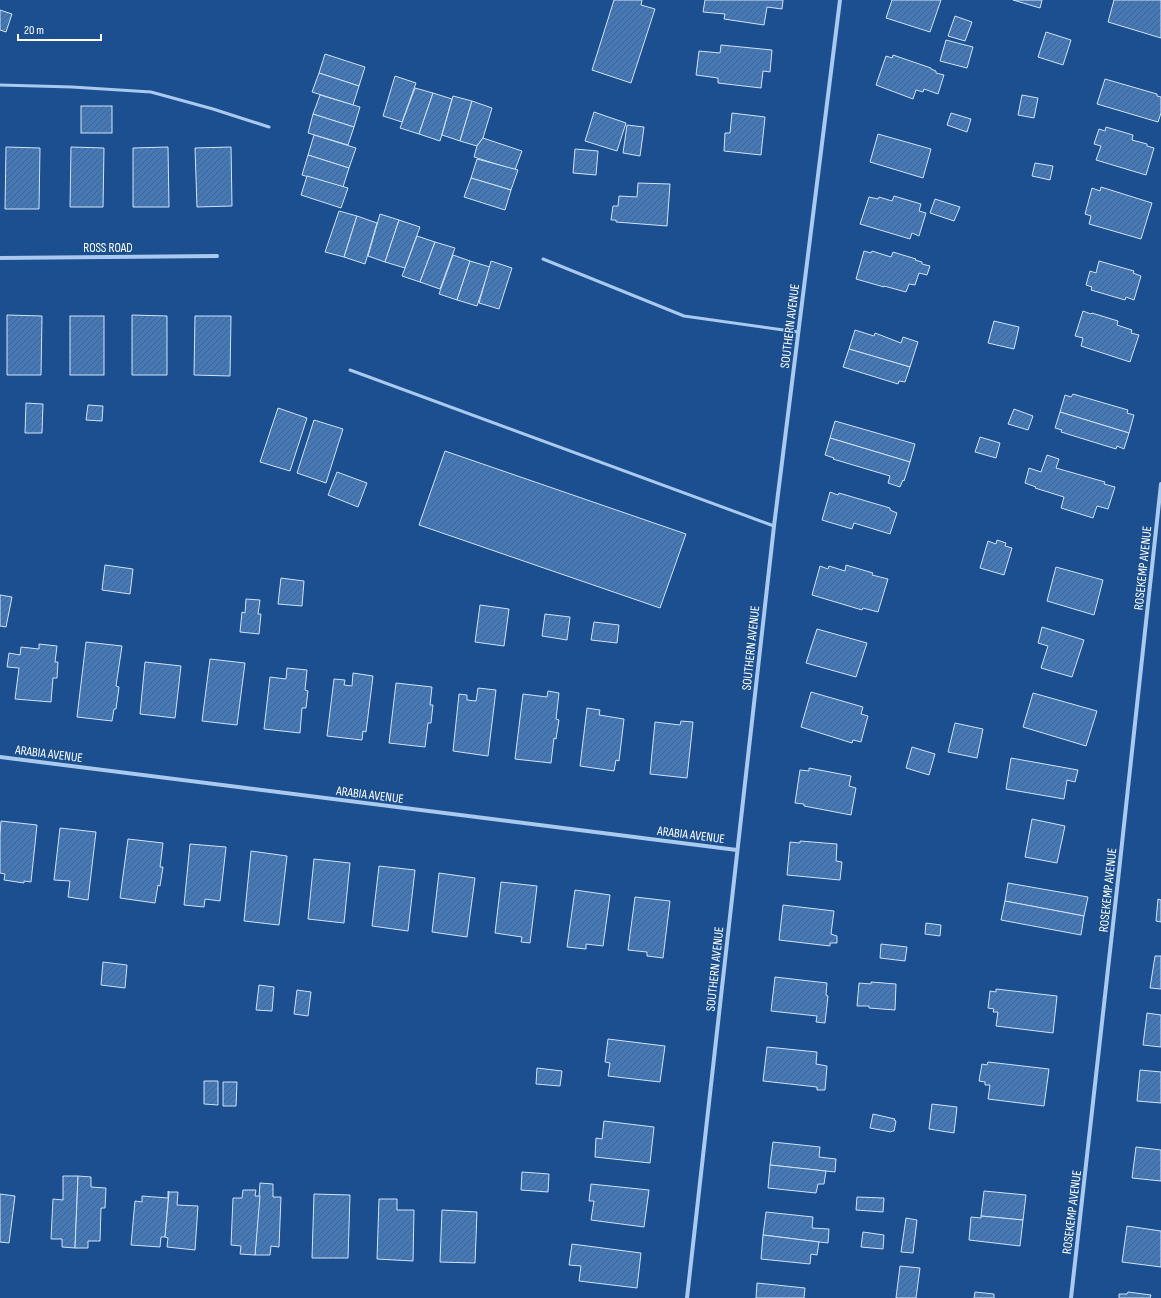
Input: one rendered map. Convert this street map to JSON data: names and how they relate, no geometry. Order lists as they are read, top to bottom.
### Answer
{
  "streets": {
    "street": [
      "ROSS ROAD",
      "SOUTHERN AVENUE",
      "ROSEKEMP AVENUE",
      "ARABIA AVENUE"
    ]
  },
  "crossings": [
    ["SOUTHERN AVENUE", "ARABIA AVENUE"]
  ],
  "scale_bar": "20 m"
}
